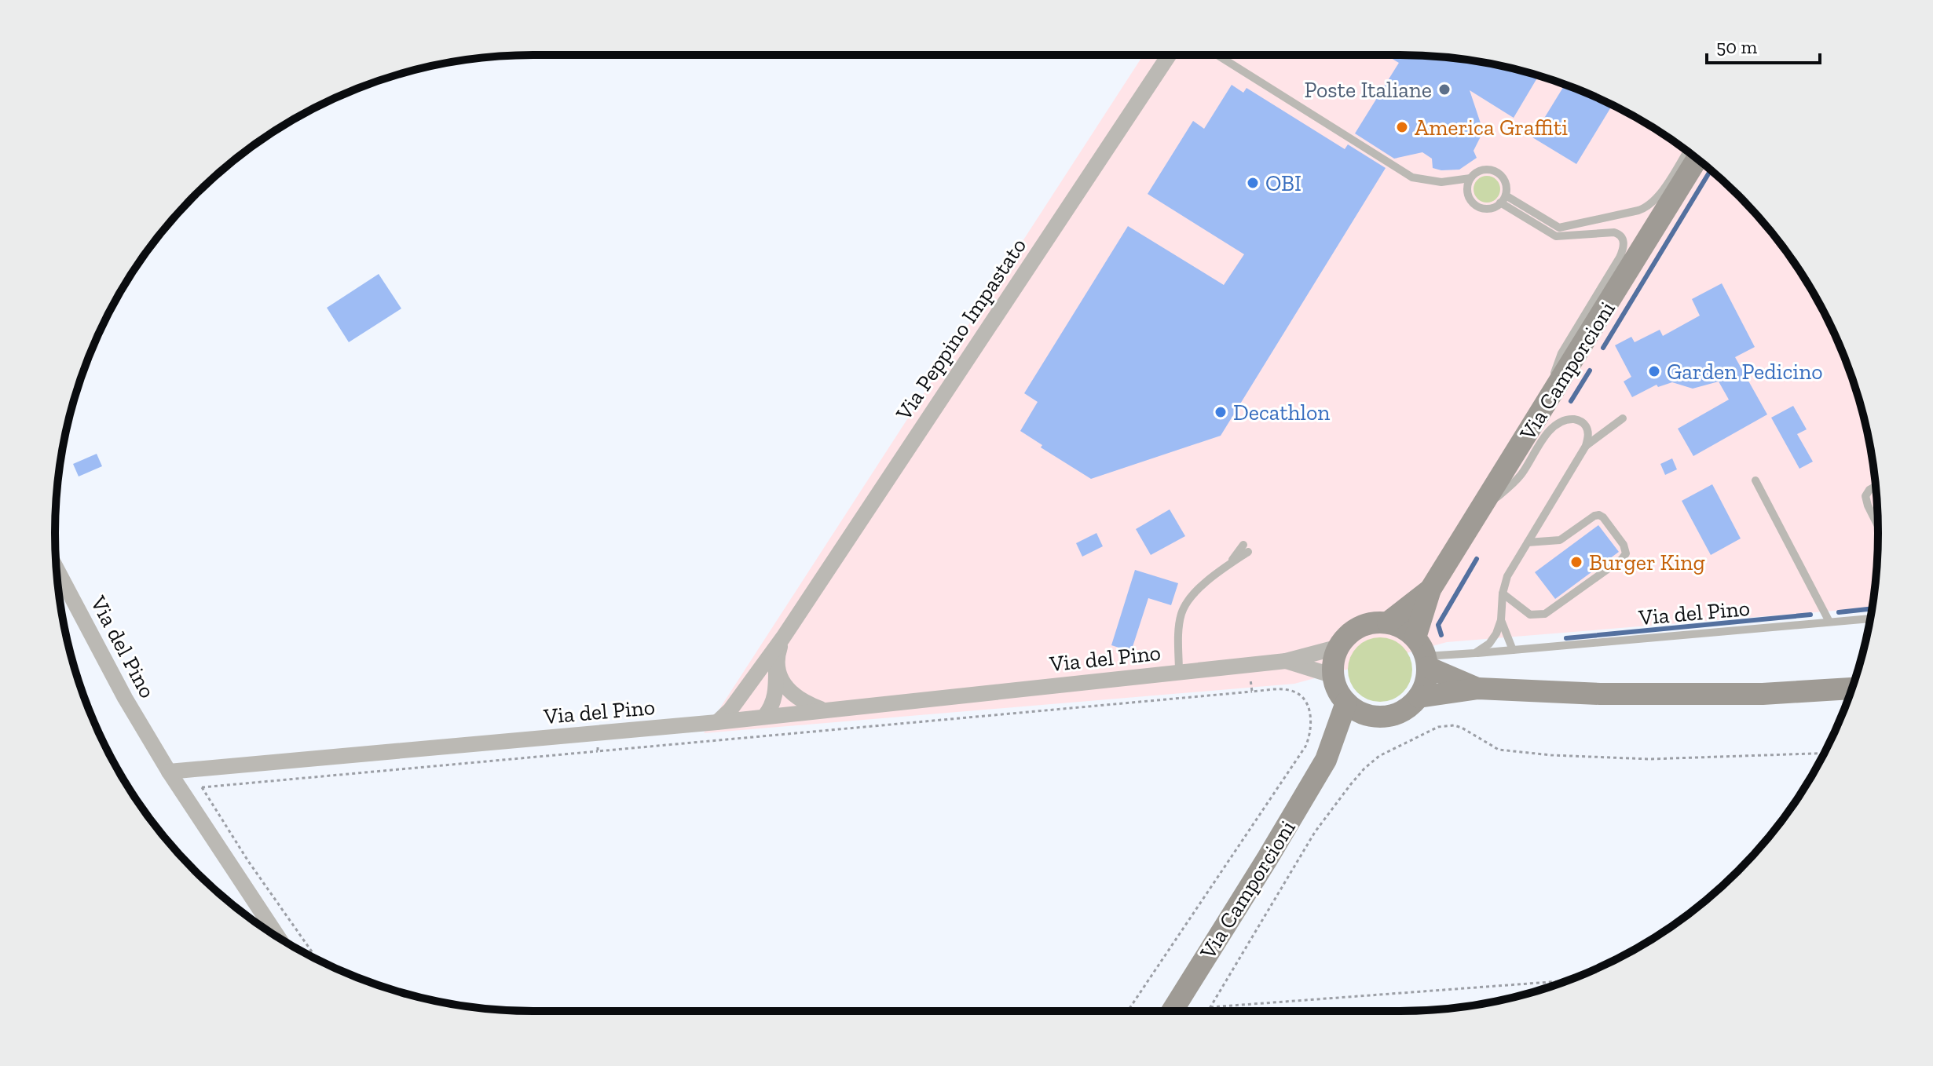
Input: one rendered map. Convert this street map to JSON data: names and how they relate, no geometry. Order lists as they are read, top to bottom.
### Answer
{
  "streets": {
    "main road": ["Via Camporcioni"],
    "street": ["Via Peppino Impastato", "Via del Pino"]
  },
  "crossings": [
    ["Via Peppino Impastato", "Via del Pino"]
  ],
  "places": [
    "Poste Italiane",
    "America Graffiti",
    "OBI",
    "Garden Pedicino",
    "Decathlon",
    "Burger King"
  ],
  "scale_bar": "50 m"
}
